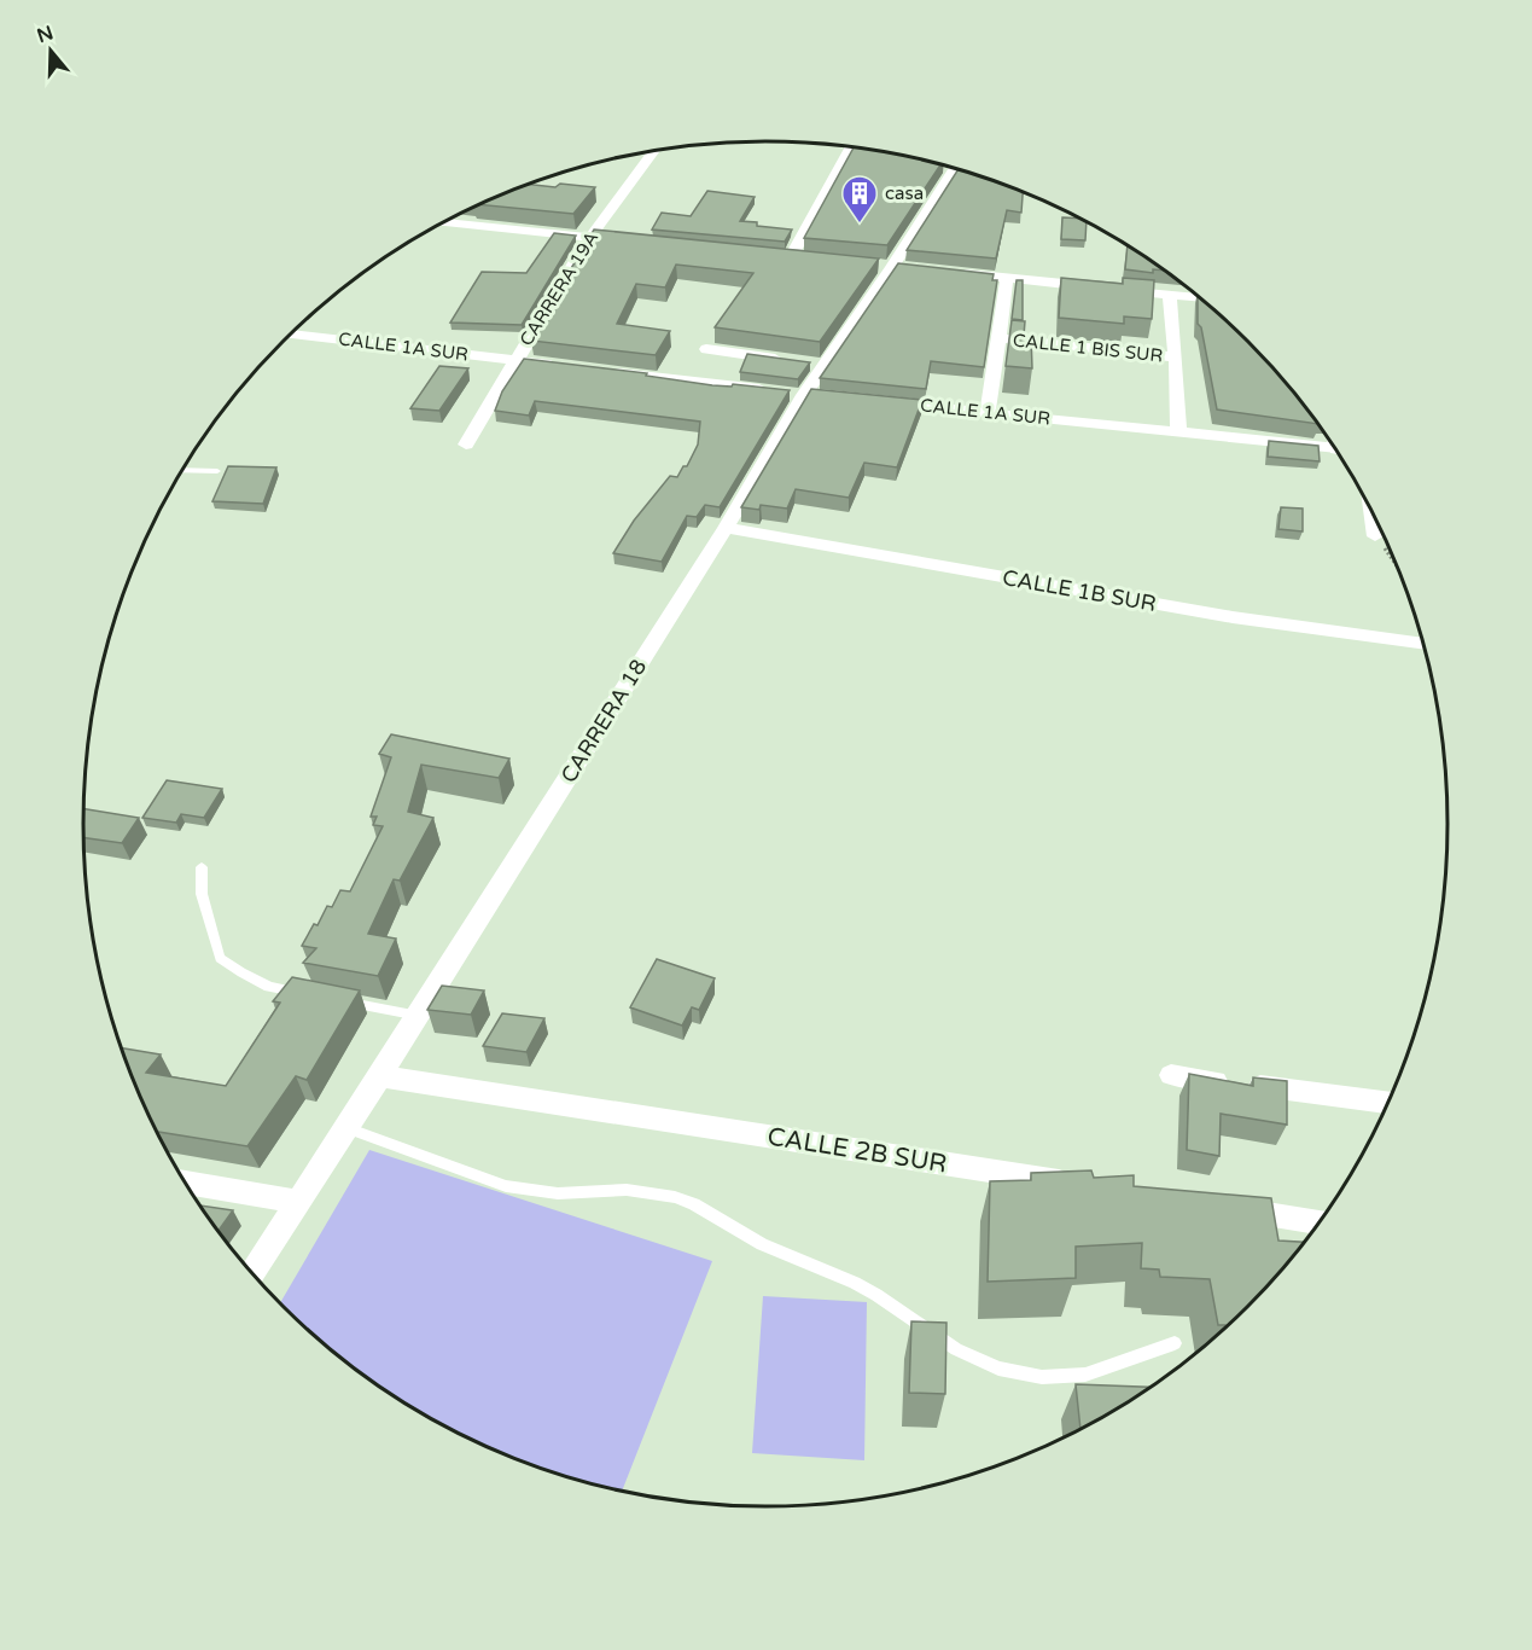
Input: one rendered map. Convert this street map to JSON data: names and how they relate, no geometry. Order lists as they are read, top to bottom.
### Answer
{
  "streets": {
    "street": [
      "CARRERA 19A",
      "CALLE 1A SUR",
      "CALLE 1 BIS SUR",
      "CALLE 1B SUR",
      "CARRERA 18",
      "CALLE 2B SUR"
    ]
  },
  "crossings": [
    ["CARRERA 19A", "CALLE 1A SUR"],
    ["CALLE 1B SUR", "CARRERA 18"],
    ["CARRERA 18", "CALLE 2B SUR"]
  ],
  "places": {
    "building": ["casa"]
  },
  "north": "top"
}
